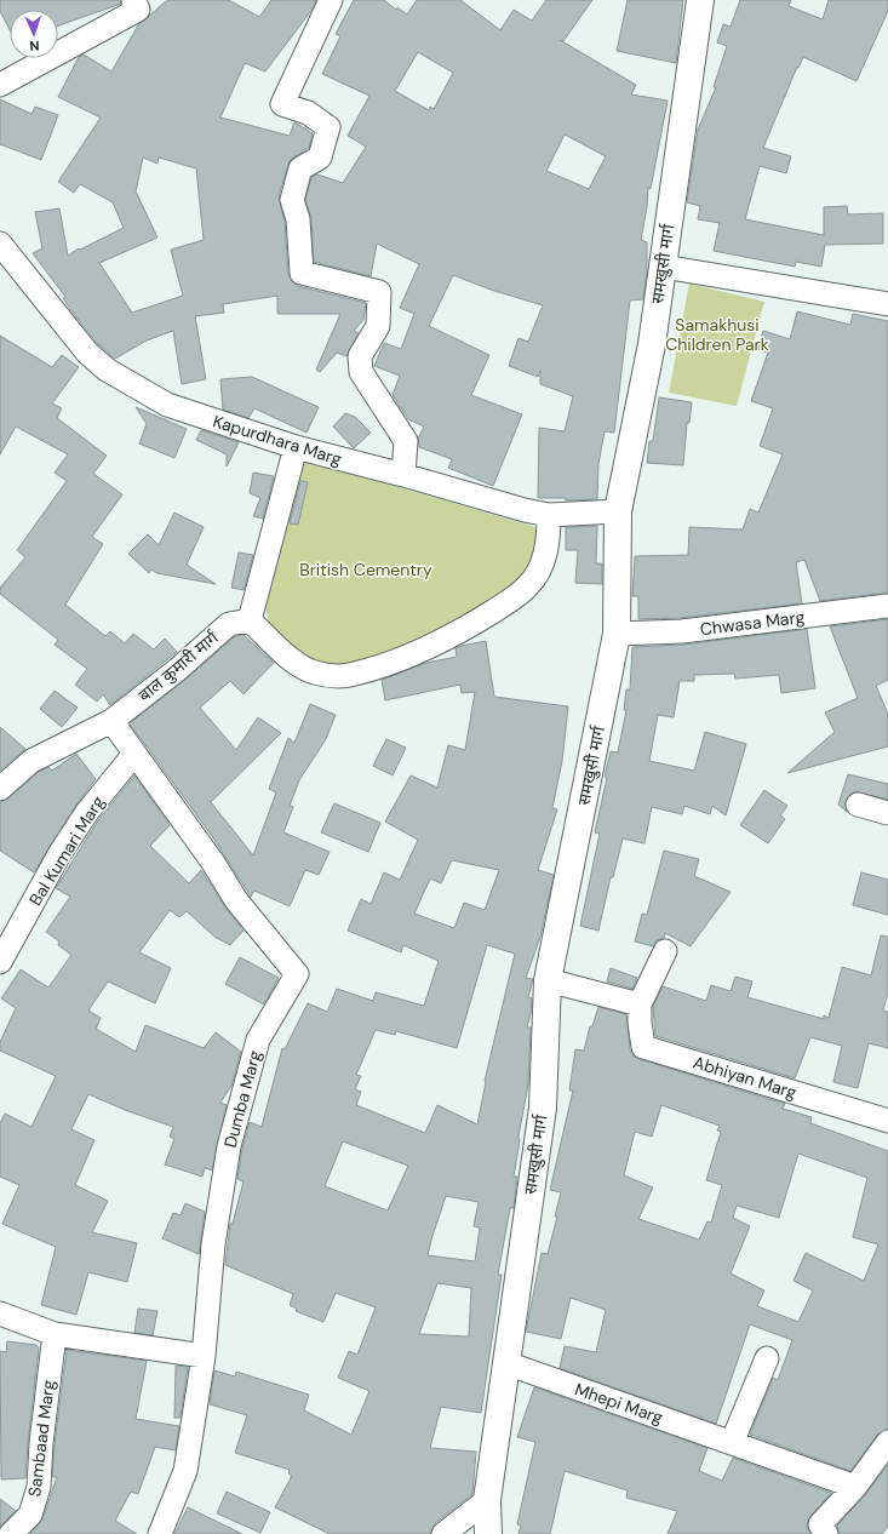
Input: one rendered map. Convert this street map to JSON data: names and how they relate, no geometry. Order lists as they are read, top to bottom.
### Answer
{
  "streets": {
    "main road": ["समखुसी मार्ग"],
    "street": [
      "Kapurdhara Marg",
      "Chwasa Marg",
      "बाल कुमारी मार्ग",
      "Bal Kumari Marg",
      "Abhiyan Marg",
      "Dumba Marg",
      "Mhepi Marg",
      "Sambaad Marg"
    ]
  },
  "crossings": [
    ["समखुसी मार्ग", "Kapurdhara Marg"],
    ["समखुसी मार्ग", "Chwasa Marg"],
    ["समखुसी मार्ग", "Mhepi Marg"],
    ["Bal Kumari Marg", "Dumba Marg"]
  ],
  "parks": ["Samakhusi Children Park", "British Cementry"],
  "north": "bottom"
}
